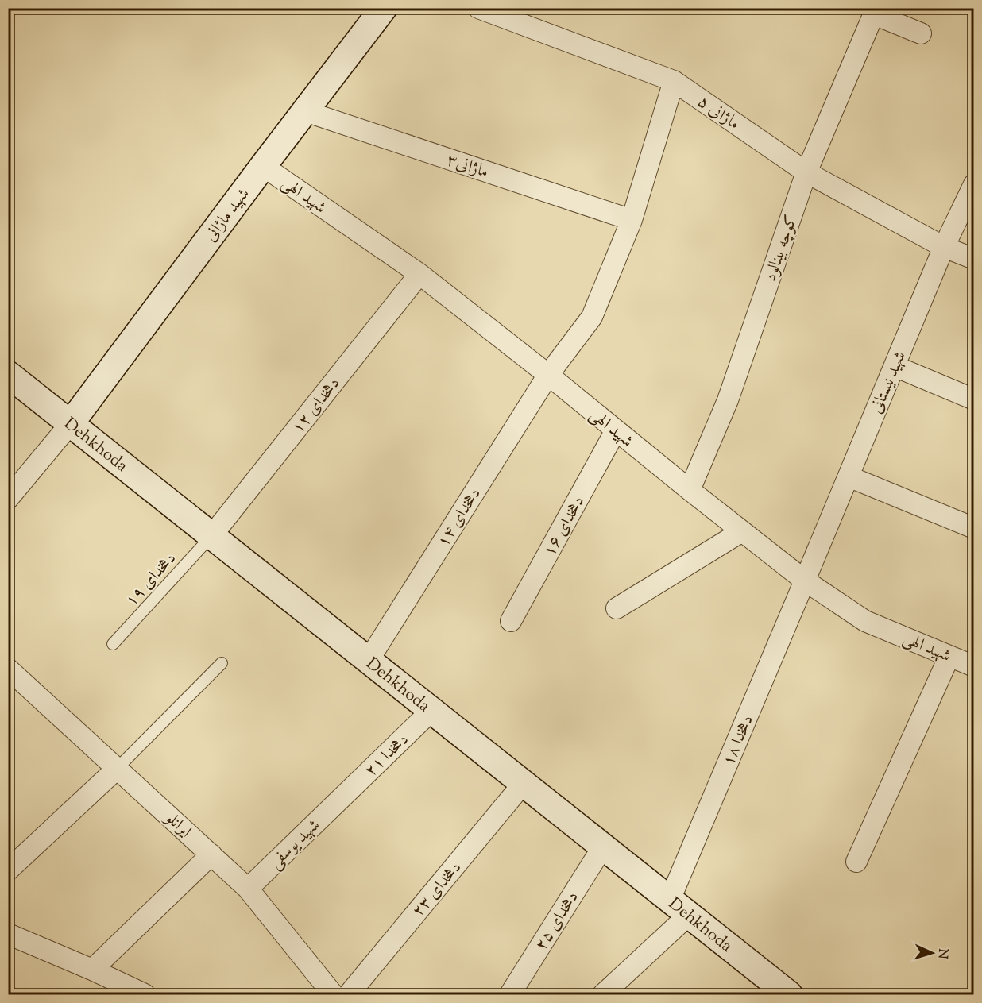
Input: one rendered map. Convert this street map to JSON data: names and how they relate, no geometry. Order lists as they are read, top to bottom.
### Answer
{
  "streets": {
    "street": [
      "۵ ماژانی",
      "ماژانی۳",
      "شهید الهی",
      "شهید ماژانی",
      "کوچه بینالود",
      "شهید نیستانی",
      "دهخدای ۱۲",
      "Dehkhoda",
      "دهخدای ۱۴",
      "دهخدای ۱۶",
      "دهخدا ۱۸",
      "دهخدا ۲۱",
      "ایرانلو",
      "شهید یوسفی",
      "دهخدای ۲۳",
      "دهخدای ۲۵"
    ],
    "lane": ["دهخدای ۱۹"]
  },
  "crossings": [
    ["۵ ماژانی", "کوچه بینالود"],
    ["۵ ماژانی", "شهید نیستانی"],
    ["۵ ماژانی", "دهخدای ۱۴"],
    ["ماژانی۳", "شهید ماژانی"],
    ["ماژانی۳", "دهخدای ۱۴"],
    ["شهید الهی", "شهید ماژانی"],
    ["شهید الهی", "کوچه بینالود"],
    ["شهید الهی", "شهید نیستانی"],
    ["شهید الهی", "دهخدای ۱۲"],
    ["شهید الهی", "دهخدای ۱۴"],
    ["شهید الهی", "دهخدای ۱۶"],
    ["شهید الهی", "دهخدا ۱۸"],
    ["شهید ماژانی", "Dehkhoda"],
    ["شهید نیستانی", "دهخدا ۱۸"],
    ["دهخدای ۱۲", "Dehkhoda"],
    ["دهخدای ۱۲", "دهخدای ۱۹"],
    ["Dehkhoda", "دهخدای ۱۴"],
    ["Dehkhoda", "دهخدای ۱۹"],
    ["Dehkhoda", "دهخدا ۱۸"],
    ["Dehkhoda", "دهخدا ۲۱"],
    ["Dehkhoda", "دهخدای ۲۳"],
    ["Dehkhoda", "دهخدای ۲۵"],
    ["دهخدا ۲۱", "شهید یوسفی"],
    ["ایرانلو", "شهید یوسفی"]
  ],
  "north": "right"
}
